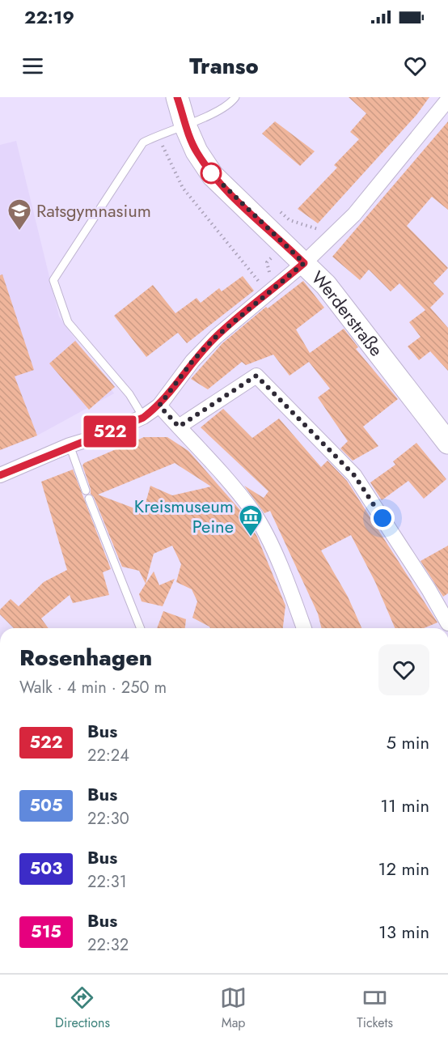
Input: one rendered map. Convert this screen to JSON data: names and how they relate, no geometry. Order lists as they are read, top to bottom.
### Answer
{
  "streets": {
    "street": ["Werderstraße"]
  },
  "places": {
    "school or university": ["Ratsgymnasium"],
    "museum": ["Kreismuseum Peine"]
  },
  "lines": ["bus line 522"],
  "page": {
    "status": "22:19",
    "header": "Transo",
    "on_map": "522",
    "heading": ["Rosenhagen", "Walk · 4 min · 250 m"],
    "list": [
      {
        "mark": "522",
        "name": "Bus",
        "note": "22:24",
        "value": "5 min"
      },
      {
        "mark": "505",
        "name": "Bus",
        "note": "22:30",
        "value": "11 min"
      },
      {
        "mark": "503",
        "name": "Bus",
        "note": "22:31",
        "value": "12 min"
      },
      {
        "mark": "515",
        "name": "Bus",
        "note": "22:32",
        "value": "13 min"
      }
    ],
    "tabs": ["Directions", "Map", "Tickets"]
  }
}
